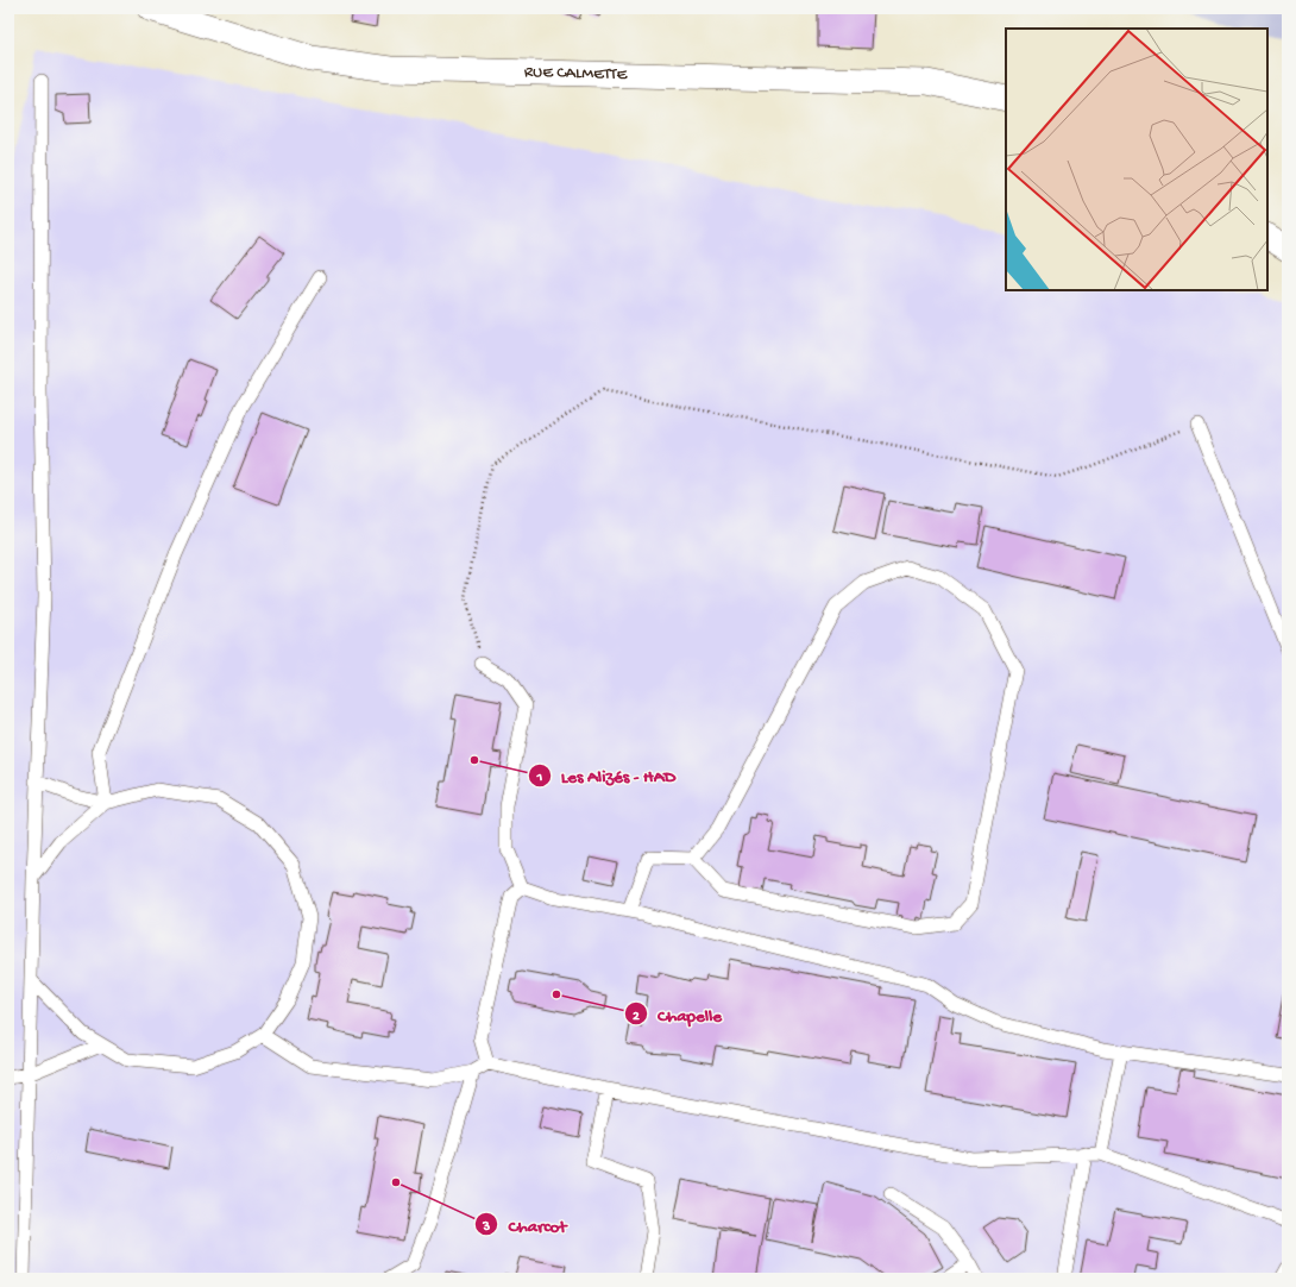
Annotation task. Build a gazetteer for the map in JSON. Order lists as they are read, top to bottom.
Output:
{
  "streets": {
    "street": ["RUE CALMETTE"]
  },
  "places": ["Les Alizés - HAD", "Chapelle", "Charcot"]
}
